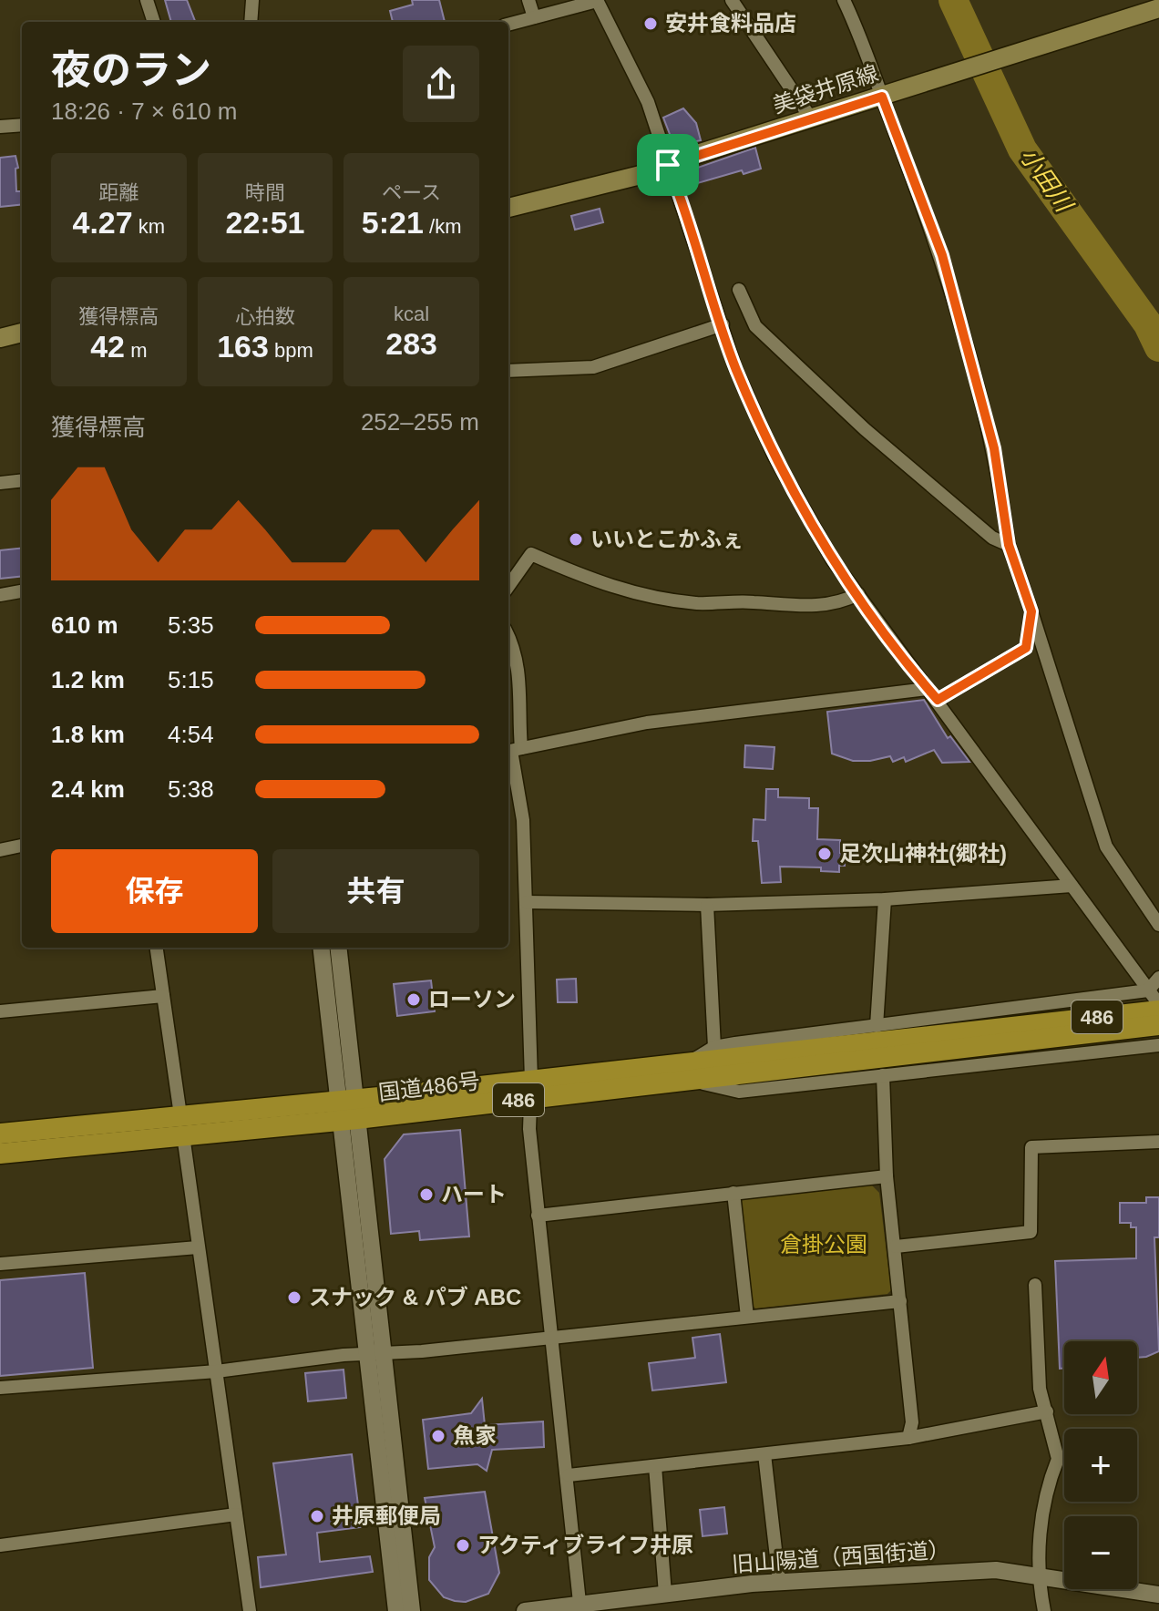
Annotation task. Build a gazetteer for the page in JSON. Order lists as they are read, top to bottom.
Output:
{
  "streets": {
    "highway": ["486", "国道486号"],
    "main road": ["美袋井原線"],
    "street": ["旧山陽道（西国街道）"]
  },
  "crossings": [
    ["486", "国道486号"]
  ],
  "water": ["小田川"],
  "parks": ["倉掛公園"],
  "places": [
    "安井食料品店",
    "いいとこかふぇ",
    "足次山神社(郷社)",
    "ローソン",
    "ハート",
    "スナック & パブ ABC",
    "魚家",
    "井原郵便局",
    "アクティブライフ井原"
  ],
  "north": "top",
  "page": {
    "heading": ["夜のラン", "18:26 · 7 × 610 m"],
    "stats": [
      ["距離", "4.27 km"],
      ["時間", "22:51"],
      ["ペース", "5:21 /km"],
      ["獲得標高", "42 m"],
      ["心拍数", "163 bpm"],
      ["kcal", "283"]
    ],
    "chart": ["獲得標高", "252–255 m"],
    "list": [
      {
        "name": "610 m",
        "note": "5:35"
      },
      {
        "name": "1.2 km",
        "note": "5:15"
      },
      {
        "name": "1.8 km",
        "note": "4:54"
      },
      {
        "name": "2.4 km",
        "note": "5:38"
      }
    ],
    "buttons": ["保存", "共有"],
    "map_buttons": ["+", "−"]
  }
}
